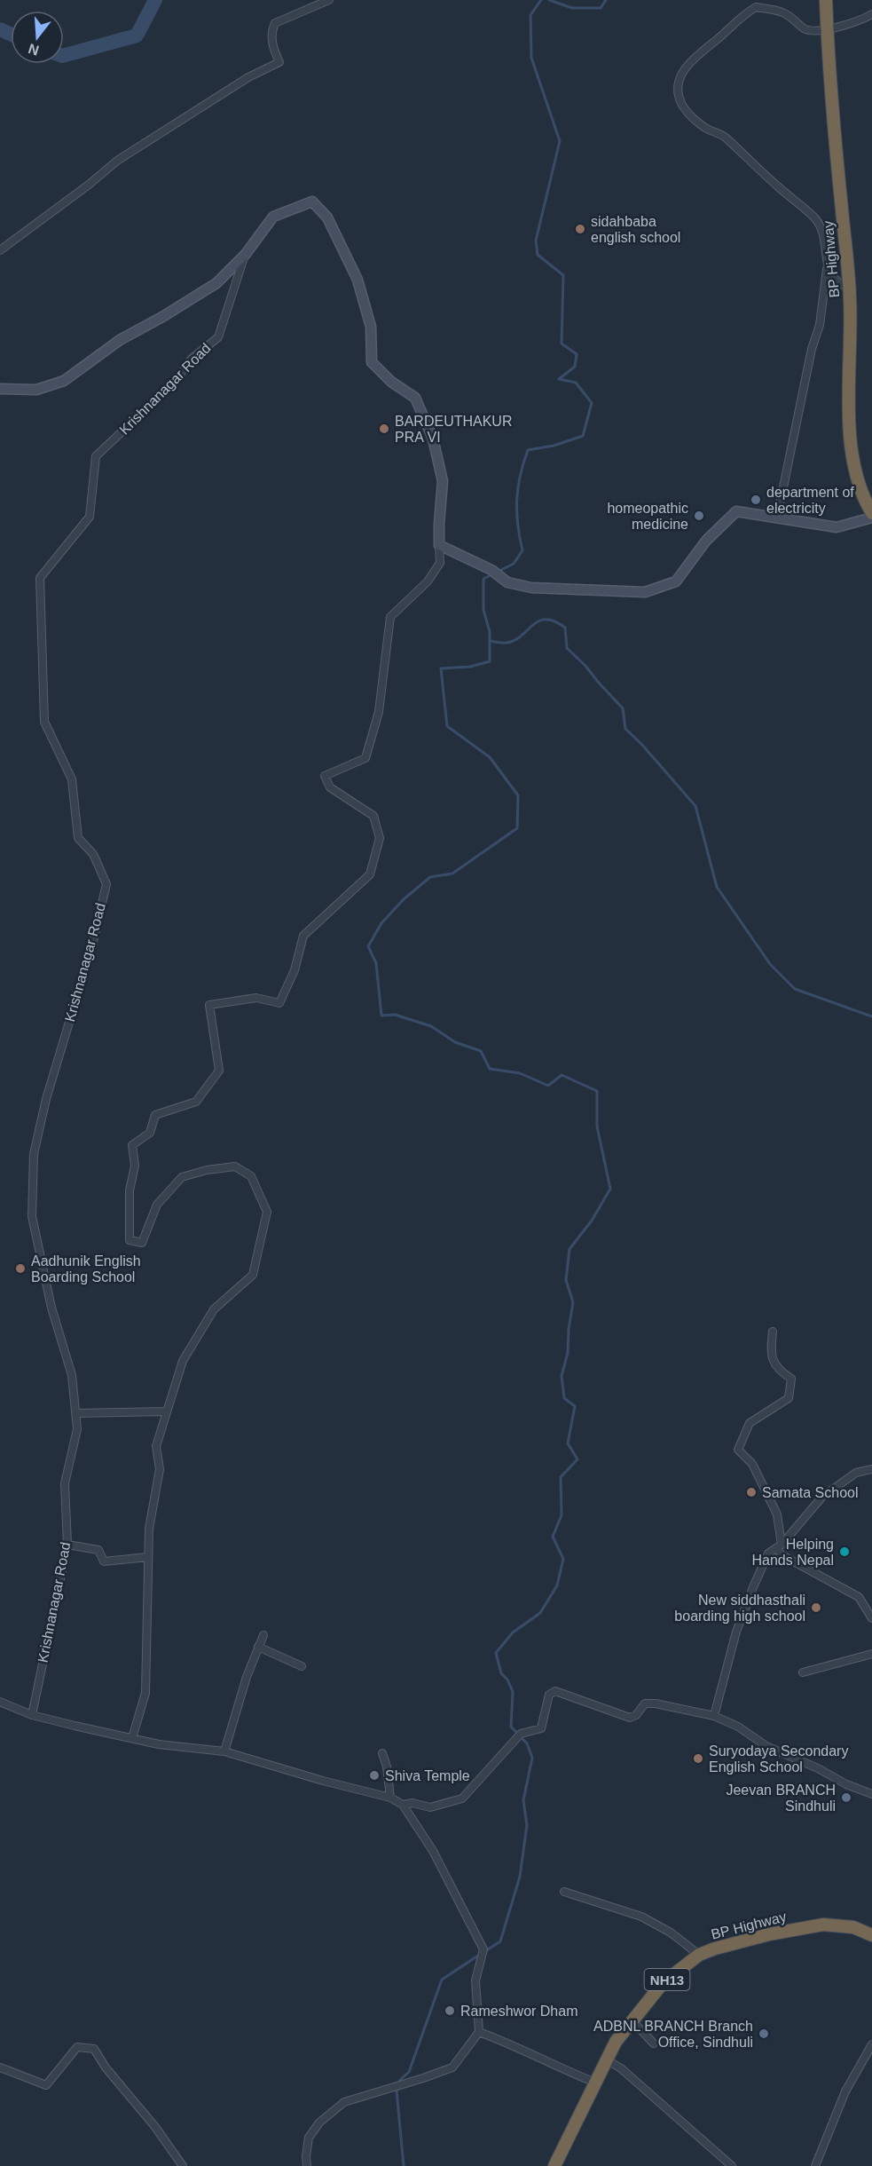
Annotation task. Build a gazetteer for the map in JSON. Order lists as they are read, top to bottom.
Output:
{
  "streets": {
    "highway": ["BP Highway", "NH13"],
    "street": ["Krishnanagar Road"]
  },
  "places": [
    "sidahbaba english school",
    "BARDEUTHAKUR PRA VI",
    "department of electricity",
    "homeopathic medicine",
    "Aadhunik English Boarding School",
    "Samata School",
    "Helping Hands Nepal",
    "New siddhasthali boarding high school",
    "Suryodaya Secondary English School",
    "Shiva Temple",
    "Jeevan BRANCH Sindhuli",
    "Rameshwor Dham",
    "ADBNL BRANCH Branch Office, Sindhuli"
  ],
  "north": "bottom"
}
